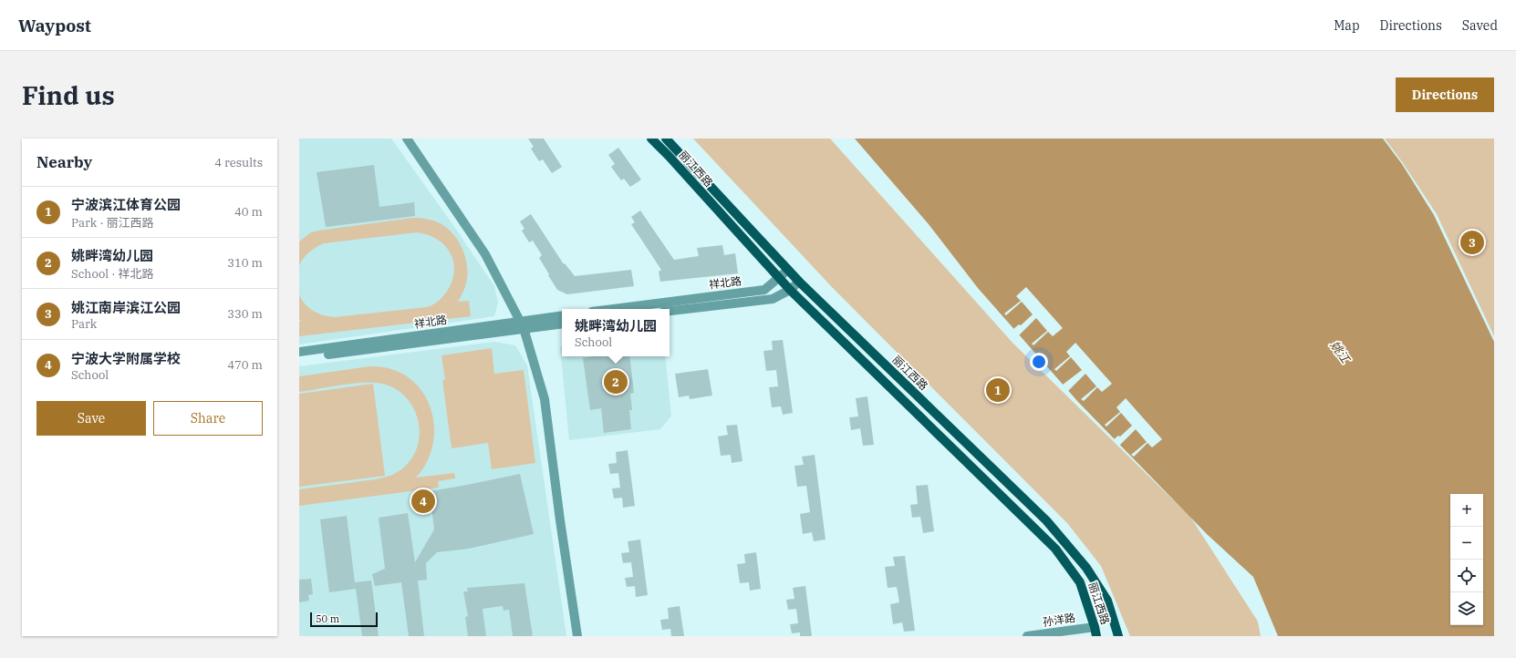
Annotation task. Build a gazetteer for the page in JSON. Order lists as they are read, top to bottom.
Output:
{
  "streets": {
    "main road": ["丽江西路"],
    "street": ["祥北路", "孙洋路"]
  },
  "crossings": [
    ["丽江西路", "祥北路"],
    ["丽江西路", "孙洋路"]
  ],
  "water": ["姚江"],
  "scale_bar": "50 m",
  "page": {
    "header": "Waypost",
    "nav": ["Map", "Directions", "Saved"],
    "buttons": [
      "Directions",
      ["Save", "Share"]
    ],
    "title": "Find us",
    "heading": ["Nearby", "4 results"],
    "list": [
      {
        "mark": "1",
        "name": "宁波滨江体育公园",
        "note": "Park · 丽江西路",
        "value": "40 m"
      },
      {
        "mark": "2",
        "name": "姚畔湾幼儿园",
        "note": "School · 祥北路",
        "value": "310 m"
      },
      {
        "mark": "3",
        "name": "姚江南岸滨江公园",
        "note": "Park",
        "value": "330 m"
      },
      {
        "mark": "4",
        "name": "宁波大学附属学校",
        "note": "School",
        "value": "470 m"
      }
    ],
    "pins": [
      "3",
      "2",
      "1",
      "4"
    ],
    "popup": ["姚畔湾幼儿园", "School"],
    "map_buttons": ["+", "−"],
    "scale": "50 m"
  }
}
